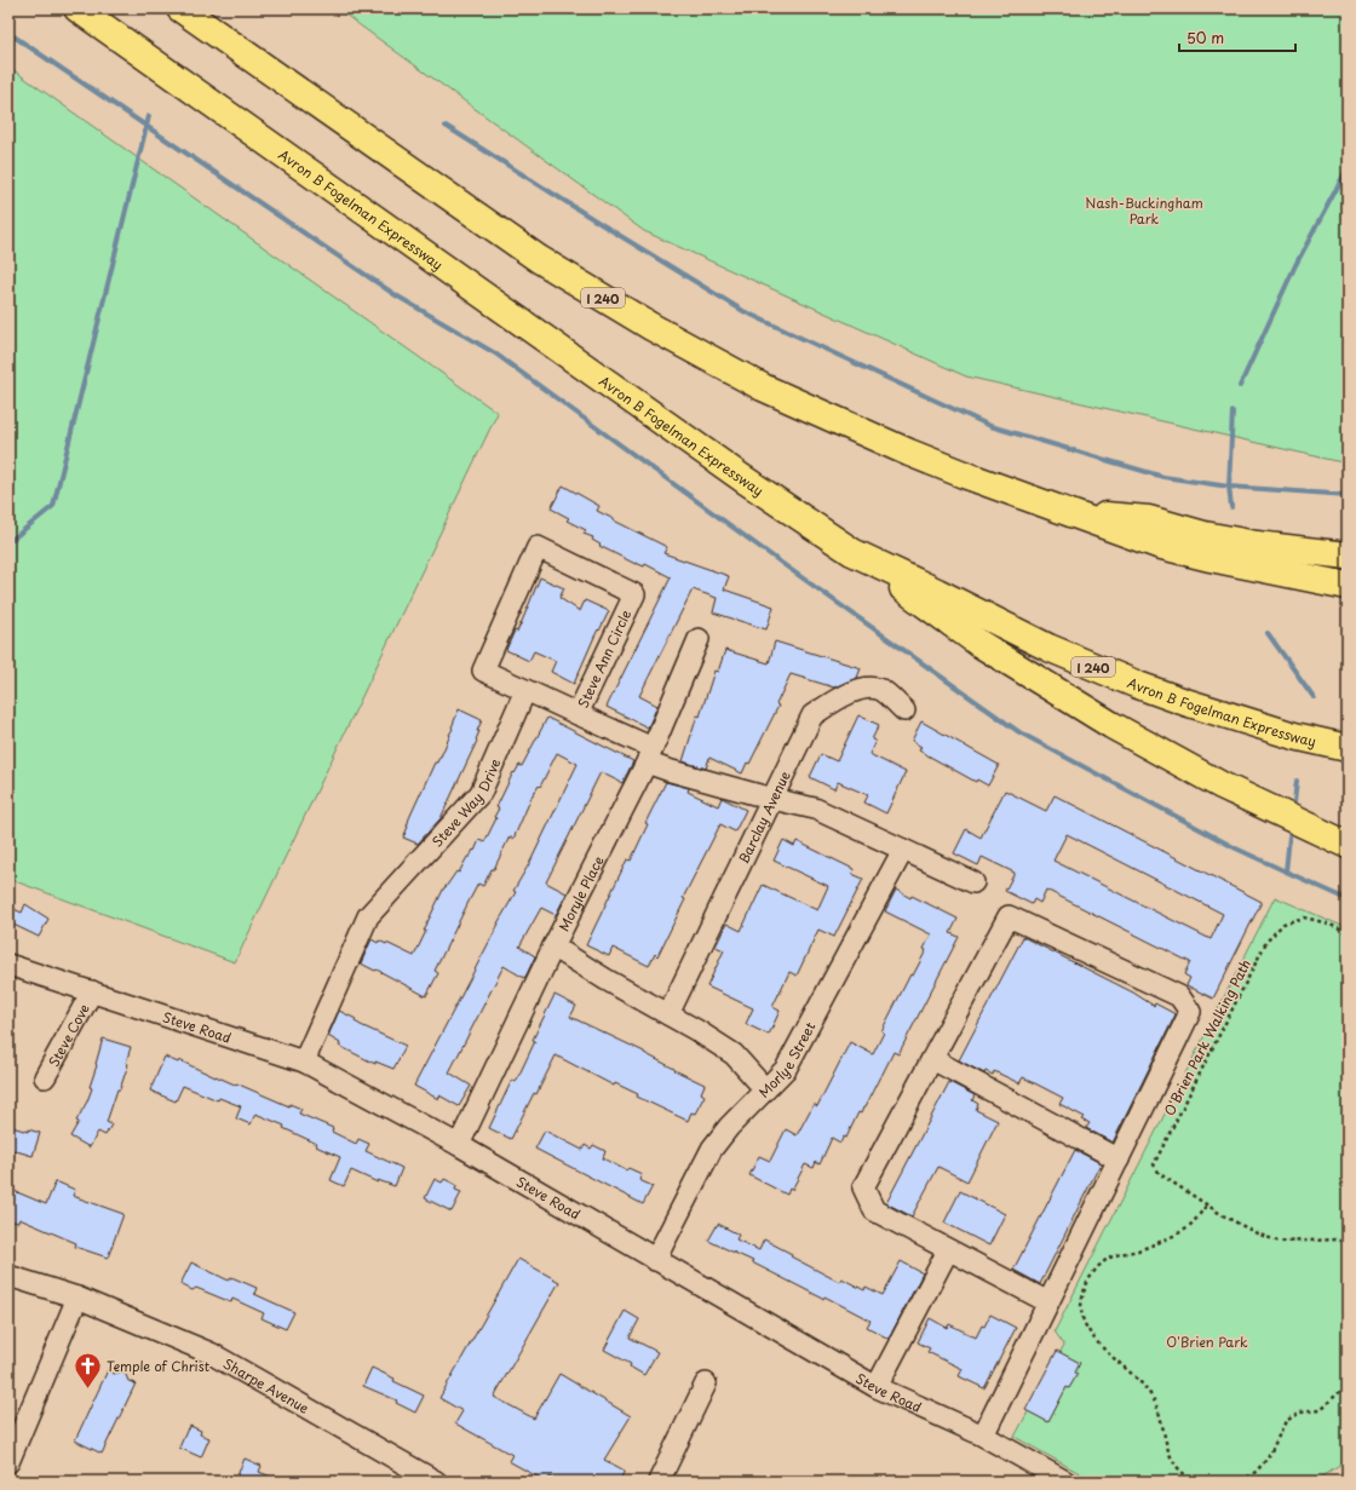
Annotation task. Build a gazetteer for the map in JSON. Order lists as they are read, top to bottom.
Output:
{
  "streets": {
    "highway": ["Avron B Fogelman Expressway", "I 240"],
    "street": [
      "Steve Ann Circle",
      "Steve Way Drive",
      "Barclay Avenue",
      "Moryle Place",
      "Steve Road",
      "Steve Cove",
      "Morlye Street",
      "Sharpe Avenue"
    ],
    "path": ["O'Brien Park Walking Path"]
  },
  "crossings": [
    ["Steve Ann Circle", "Steve Way Drive"],
    ["Steve Way Drive", "Steve Road"],
    ["Moryle Place", "Steve Road"],
    ["Steve Road", "Steve Cove"],
    ["Steve Road", "Morlye Street"]
  ],
  "parks": ["Nash-Buckingham Park", "O'Brien Park"],
  "places": {
    "church": ["Temple of Christ"]
  },
  "scale_bar": "50 m"
}
